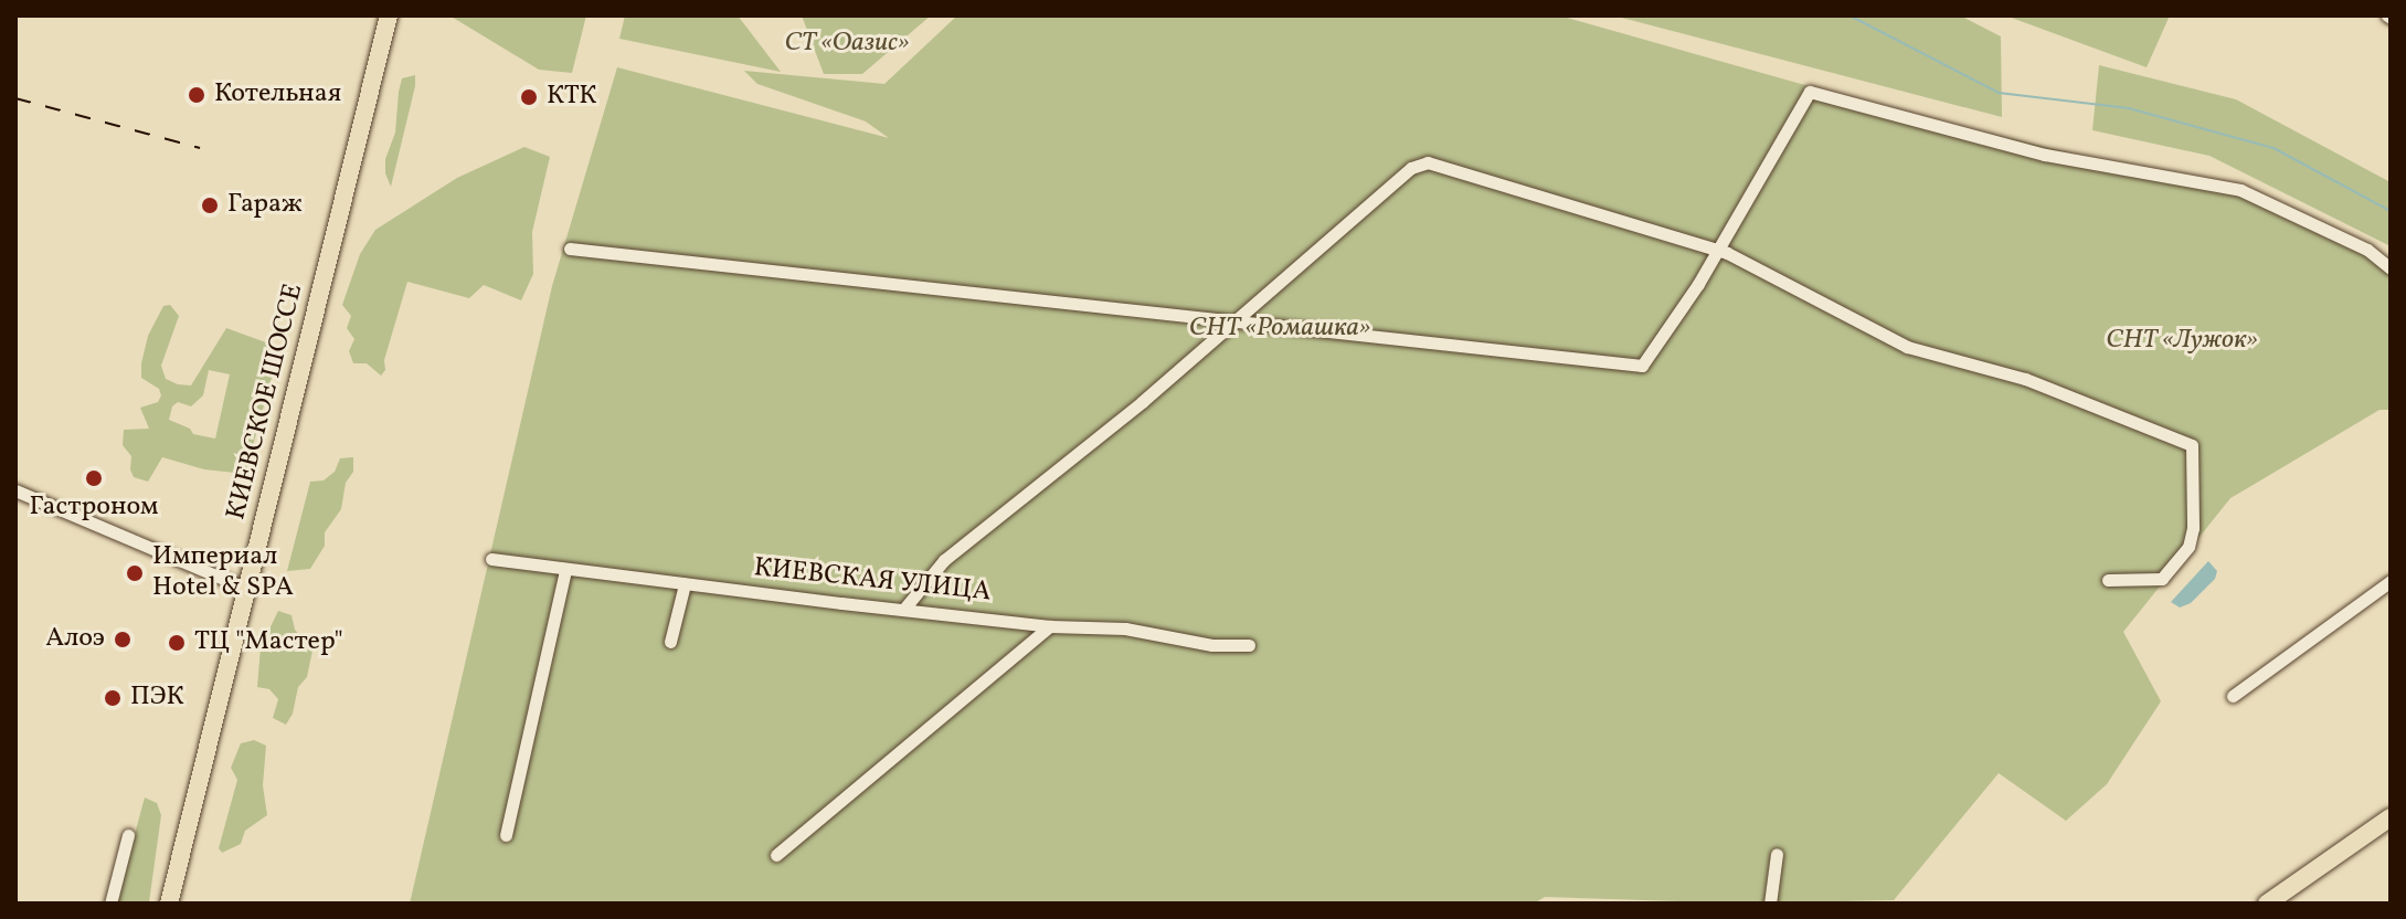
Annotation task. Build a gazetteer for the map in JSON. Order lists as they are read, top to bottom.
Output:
{
  "streets": {
    "highway": ["КИЕВСКОЕ ШОССЕ"],
    "street": ["КИЕВСКАЯ УЛИЦА"]
  },
  "parks": ["СТ «Оазис»", "СНТ «Ромашка»", "СНТ «Лужок»"],
  "places": [
    "Котельная",
    "КТК",
    "Гараж",
    "Гастроном",
    "Империал Hotel & SPA",
    "Алоэ",
    "ТЦ \"Мастер\"",
    "ПЭК"
  ]
}
